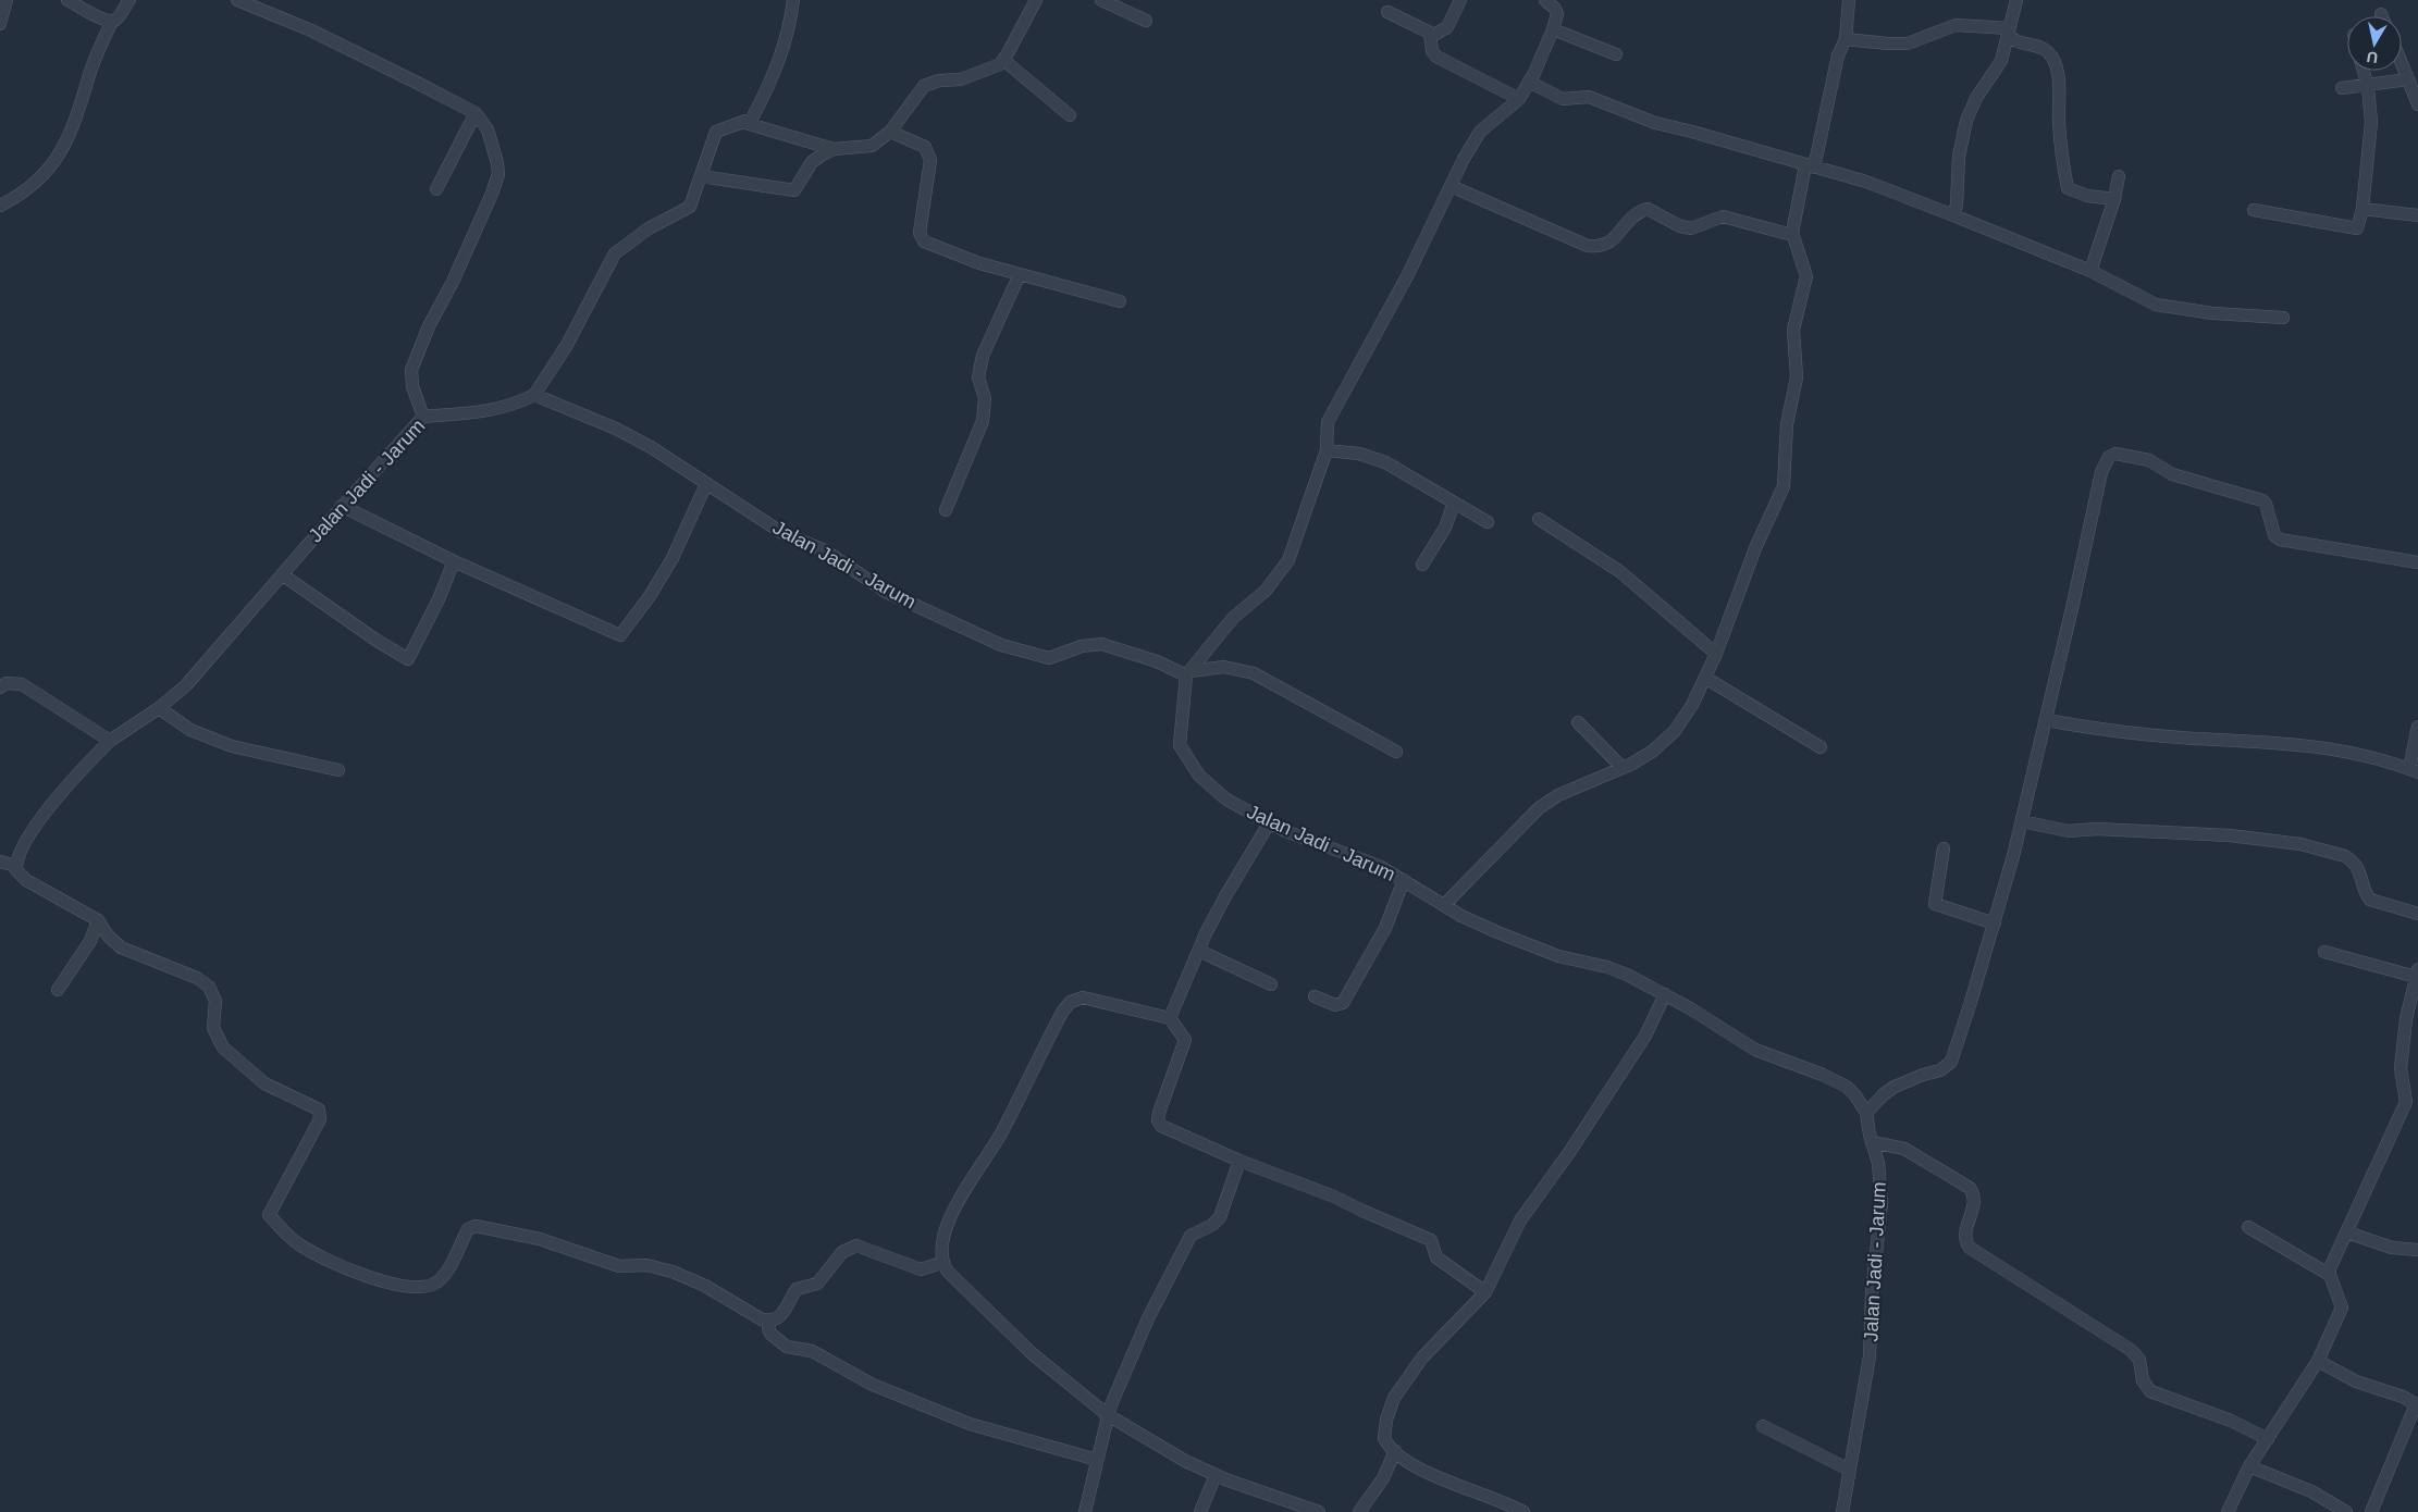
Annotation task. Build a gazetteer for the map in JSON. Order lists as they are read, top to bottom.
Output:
{
  "streets": {
    "street": ["Jalan Jadi - Jarum"]
  },
  "north": "bottom"
}
